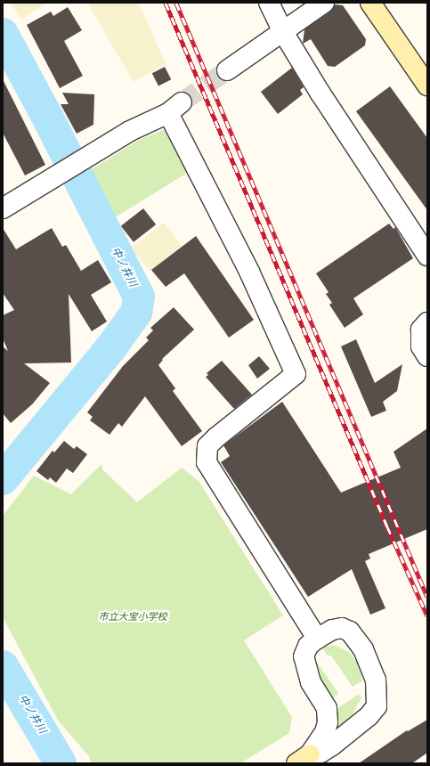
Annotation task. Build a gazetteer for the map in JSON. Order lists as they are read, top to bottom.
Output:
{
  "water": ["中ノ井川"],
  "parks": ["市立大宝小学校"]
}
